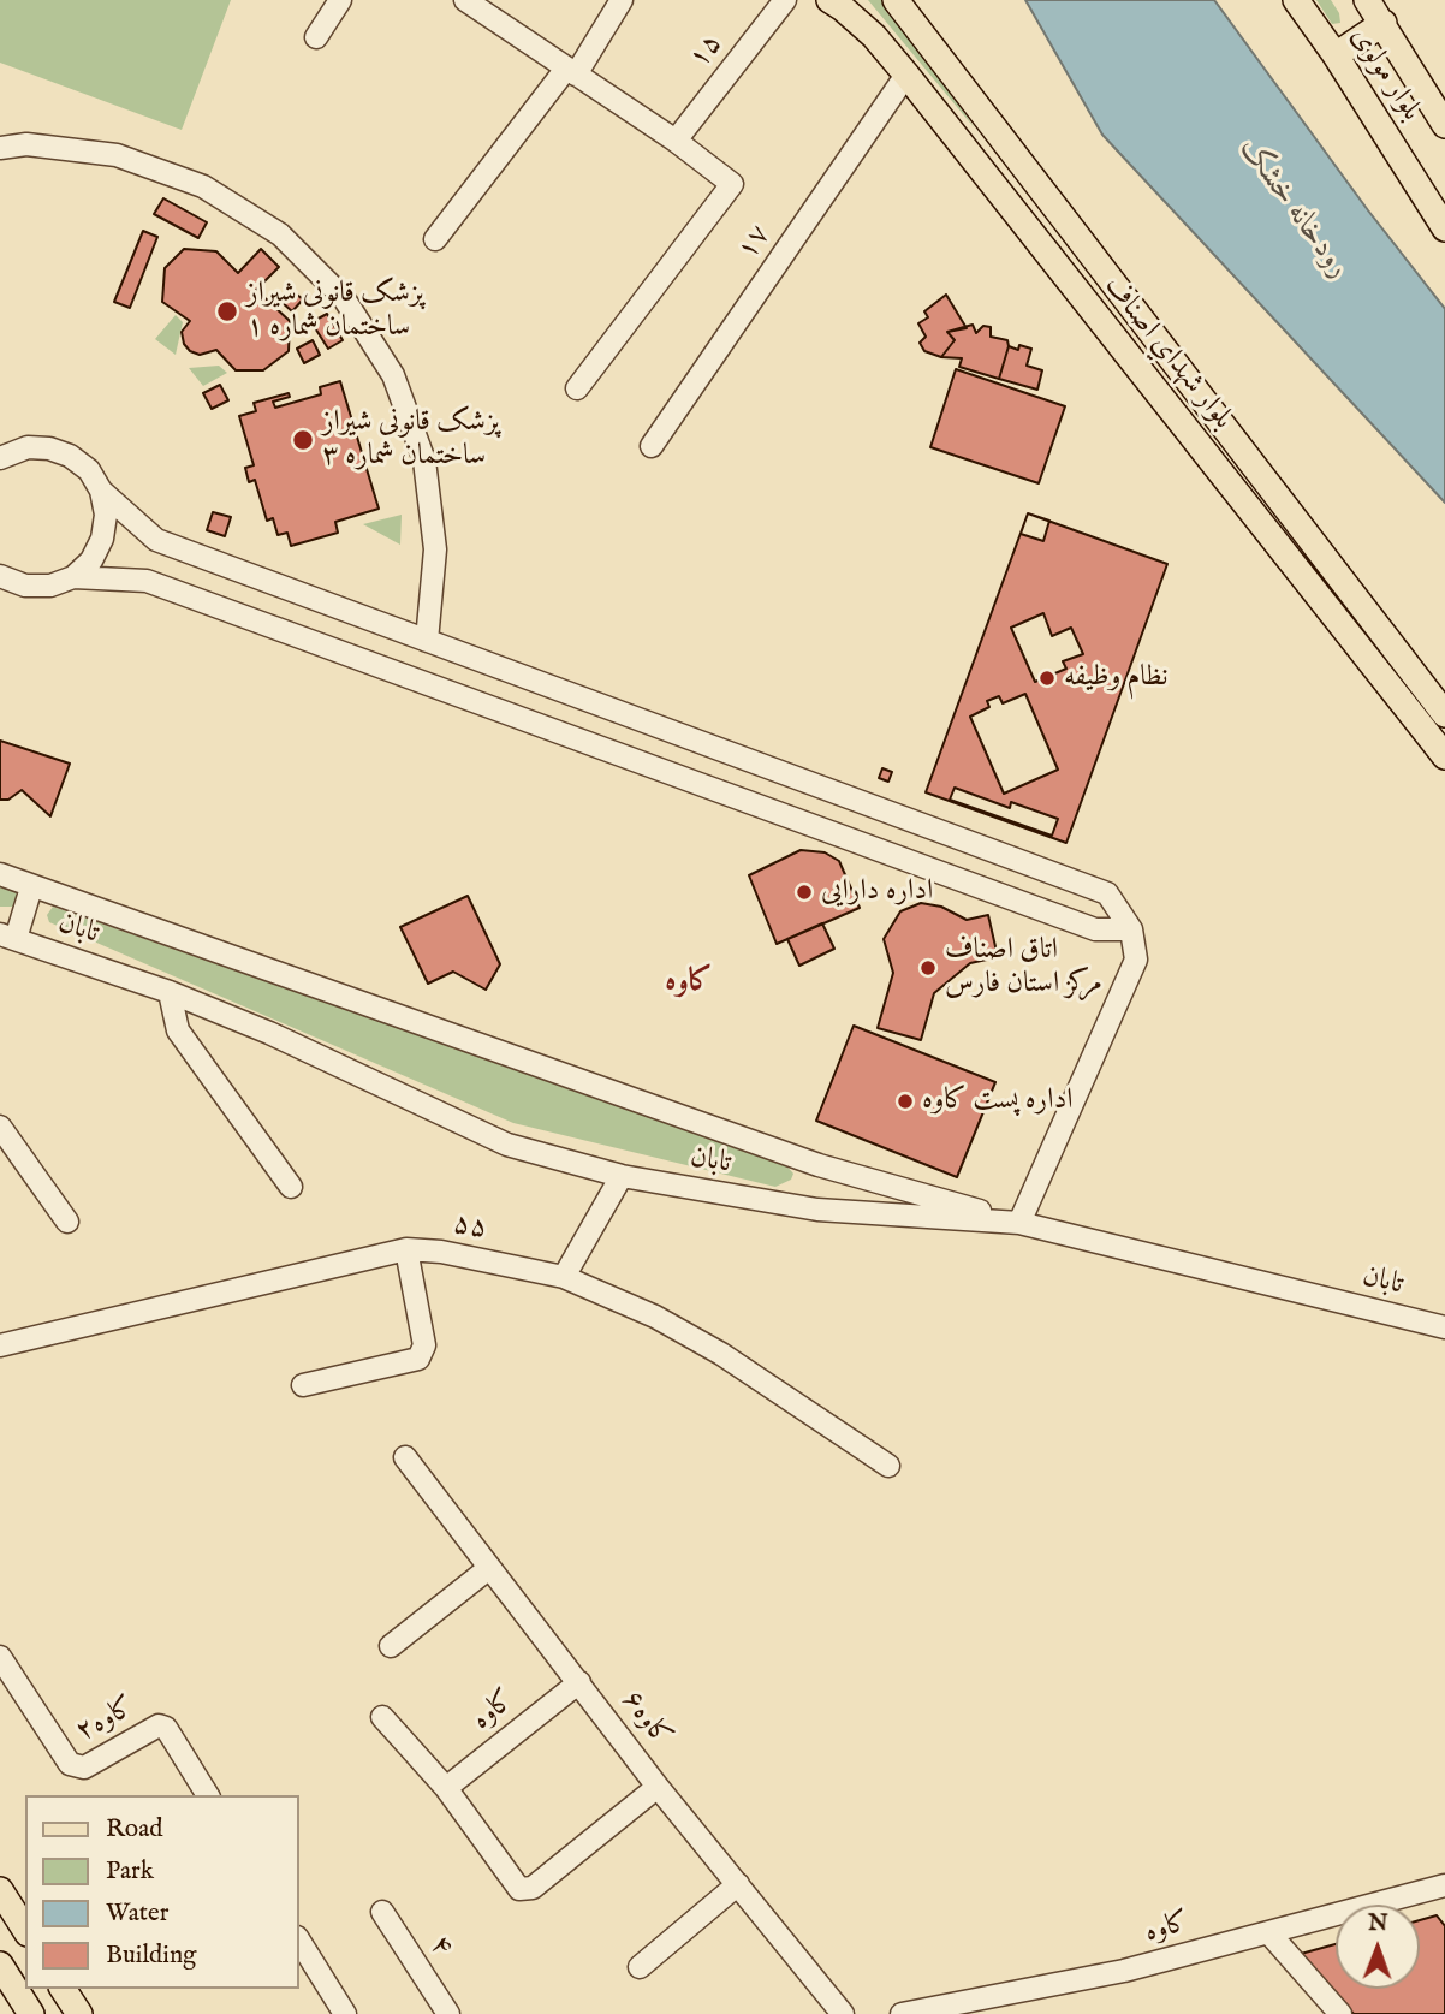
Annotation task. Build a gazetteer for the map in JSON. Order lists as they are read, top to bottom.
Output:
{
  "streets": {
    "main road": ["بلوار مولوی", "بلوار شهداي اصناف"],
    "street": [
      "۱۵",
      "۱۷",
      "تابان",
      "۵۵",
      "کاوه",
      "کاوه۶",
      "کاوه۲",
      "۴"
    ]
  },
  "crossings": [
    ["۱۷", "بلوار شهداي اصناف"],
    ["کاوه", "کاوه۶"]
  ],
  "districts": ["کاوه"],
  "water": ["رودخانه خشک"],
  "places": [
    "پزشک قانونی شیراز ساختمان شماره ۱",
    "پزشک قانونی شیراز ساختمان شماره ٣",
    "نظام وظیفه",
    "اداره دارایی",
    "اتاق اصناف مرکز استان فارس",
    "اداره پست کاوه"
  ],
  "legend": [
    "Road",
    "Park",
    "Water",
    "Building"
  ],
  "north": "top"
}
